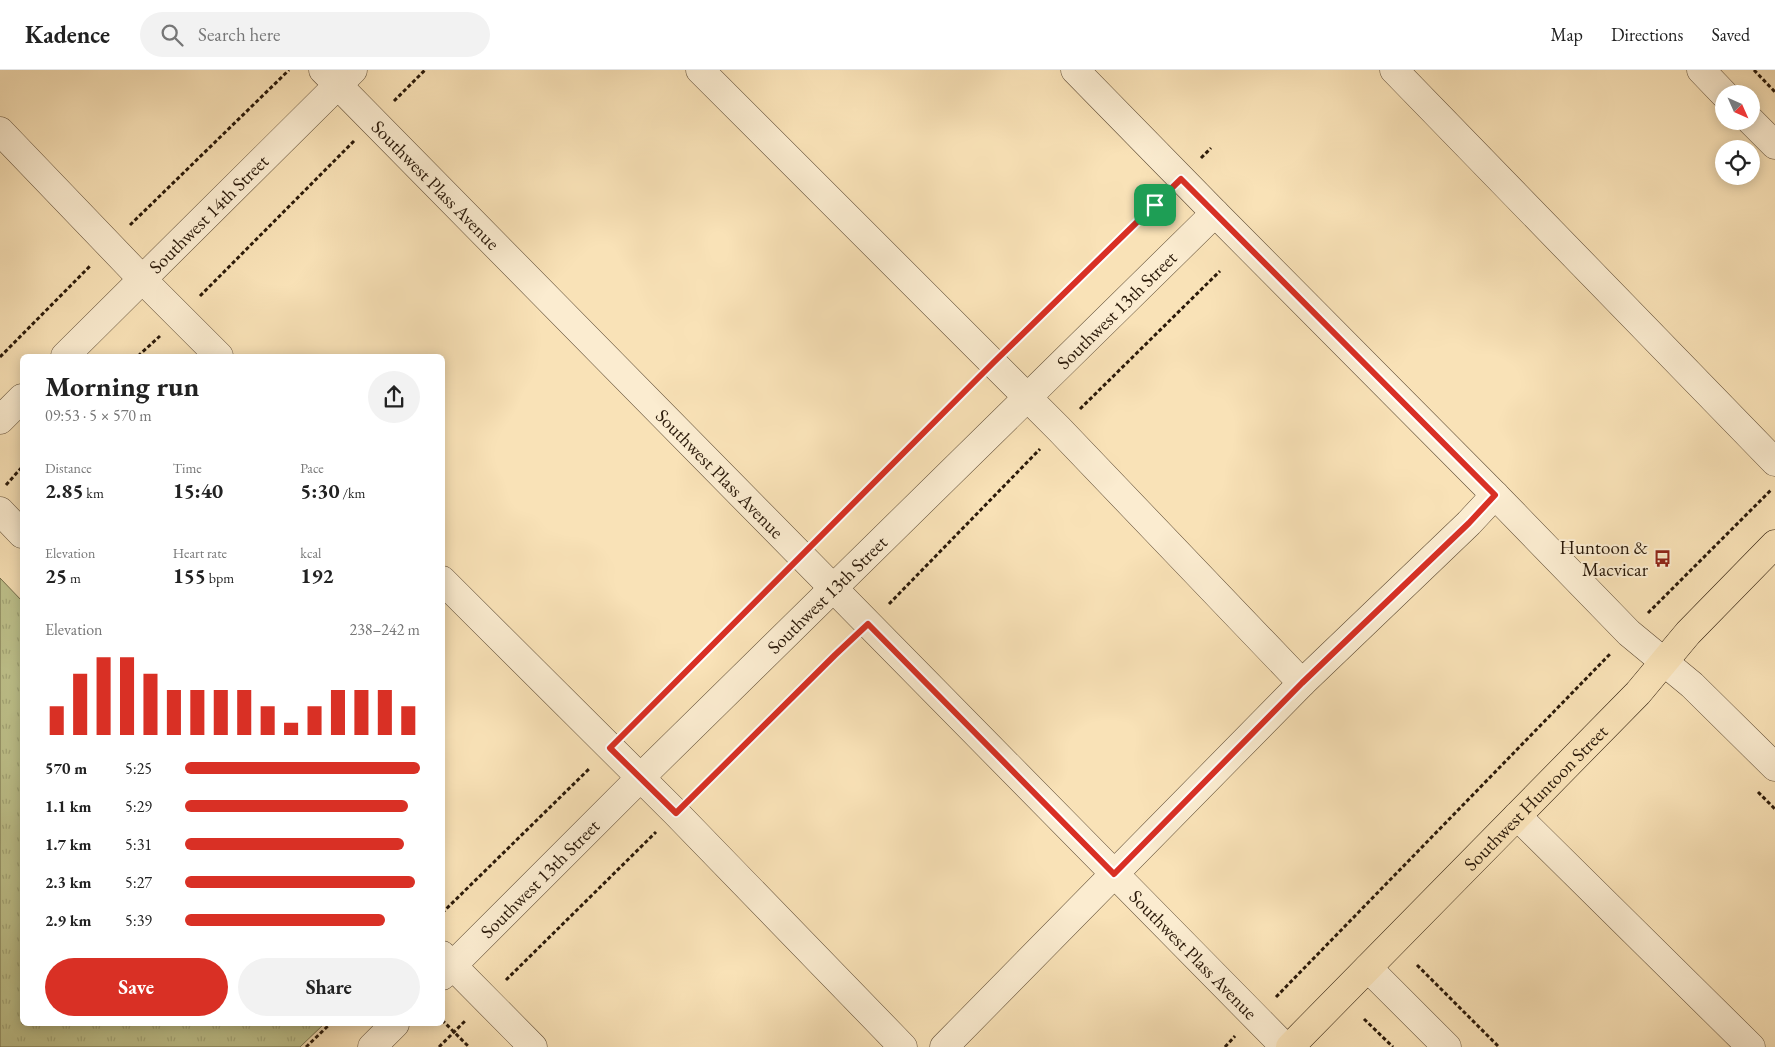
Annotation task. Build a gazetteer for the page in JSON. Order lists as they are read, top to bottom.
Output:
{
  "streets": {
    "main road": ["Southwest Huntoon Street"],
    "street": ["Southwest Plass Avenue", "Southwest 14th Street", "Southwest 13th Street"]
  },
  "crossings": [
    ["Southwest Plass Avenue", "Southwest 14th Street"],
    ["Southwest Plass Avenue", "Southwest 13th Street"]
  ],
  "places": {
    "bus stop": ["Huntoon & Macvicar"]
  },
  "north": "bottom right",
  "page": {
    "header": "Kadence",
    "search": "Search here",
    "nav": ["Map", "Directions", "Saved"],
    "heading": ["Morning run", "09:53 · 5 × 570 m"],
    "stats": [
      ["Distance", "2.85 km"],
      ["Time", "15:40"],
      ["Pace", "5:30 /km"],
      ["Elevation", "25 m"],
      ["Heart rate", "155 bpm"],
      ["kcal", "192"]
    ],
    "chart": ["Elevation", "238–242 m"],
    "list": [
      {
        "name": "570 m",
        "note": "5:25"
      },
      {
        "name": "1.1 km",
        "note": "5:29"
      },
      {
        "name": "1.7 km",
        "note": "5:31"
      },
      {
        "name": "2.3 km",
        "note": "5:27"
      },
      {
        "name": "2.9 km",
        "note": "5:39"
      }
    ],
    "buttons": ["Save", "Share"]
  }
}
